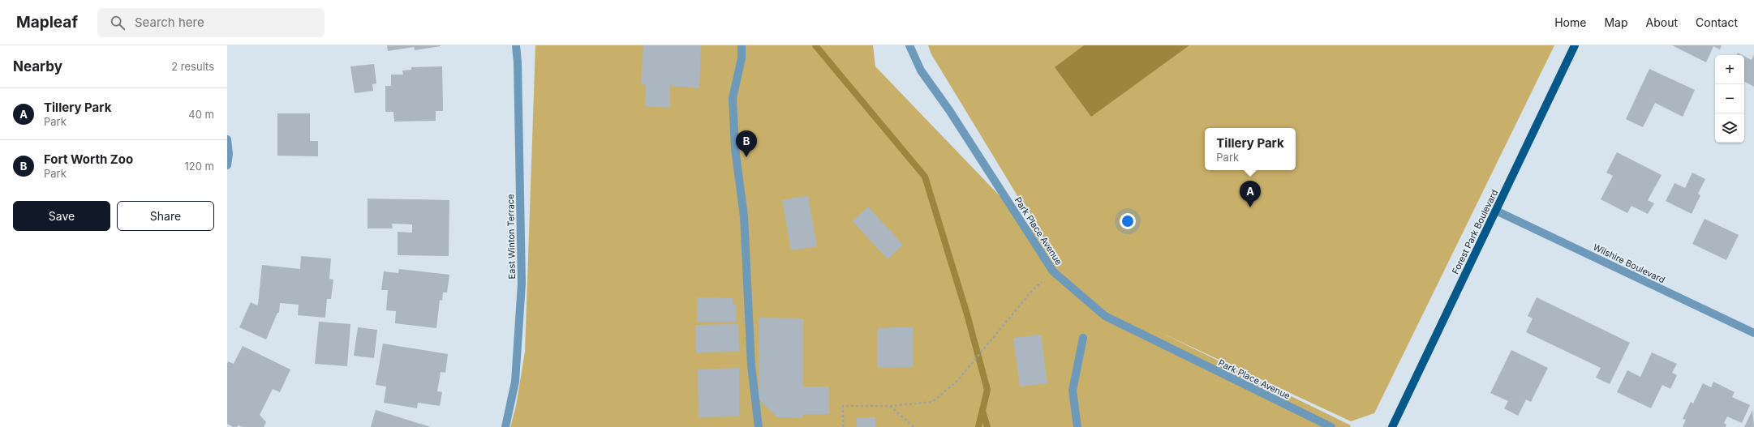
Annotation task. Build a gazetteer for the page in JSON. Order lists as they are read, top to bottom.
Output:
{
  "streets": {
    "main road": ["Forest Park Boulevard"],
    "street": ["Park Place Avenue", "East Winton Terrace", "Wilshire Boulevard"]
  },
  "crossings": [
    ["Forest Park Boulevard", "Wilshire Boulevard"]
  ],
  "page": {
    "header": "Mapleaf",
    "search": "Search here",
    "nav": [
      "Home",
      "Map",
      "About",
      "Contact"
    ],
    "heading": ["Nearby", "2 results"],
    "map_buttons": ["+", "−"],
    "list": [
      {
        "mark": "A",
        "name": "Tillery Park",
        "note": "Park",
        "value": "40 m"
      },
      {
        "mark": "B",
        "name": "Fort Worth Zoo",
        "note": "Park",
        "value": "120 m"
      }
    ],
    "popup": ["Tillery Park", "Park"],
    "pins": ["B", "A"],
    "buttons": ["Save", "Share"]
  }
}
